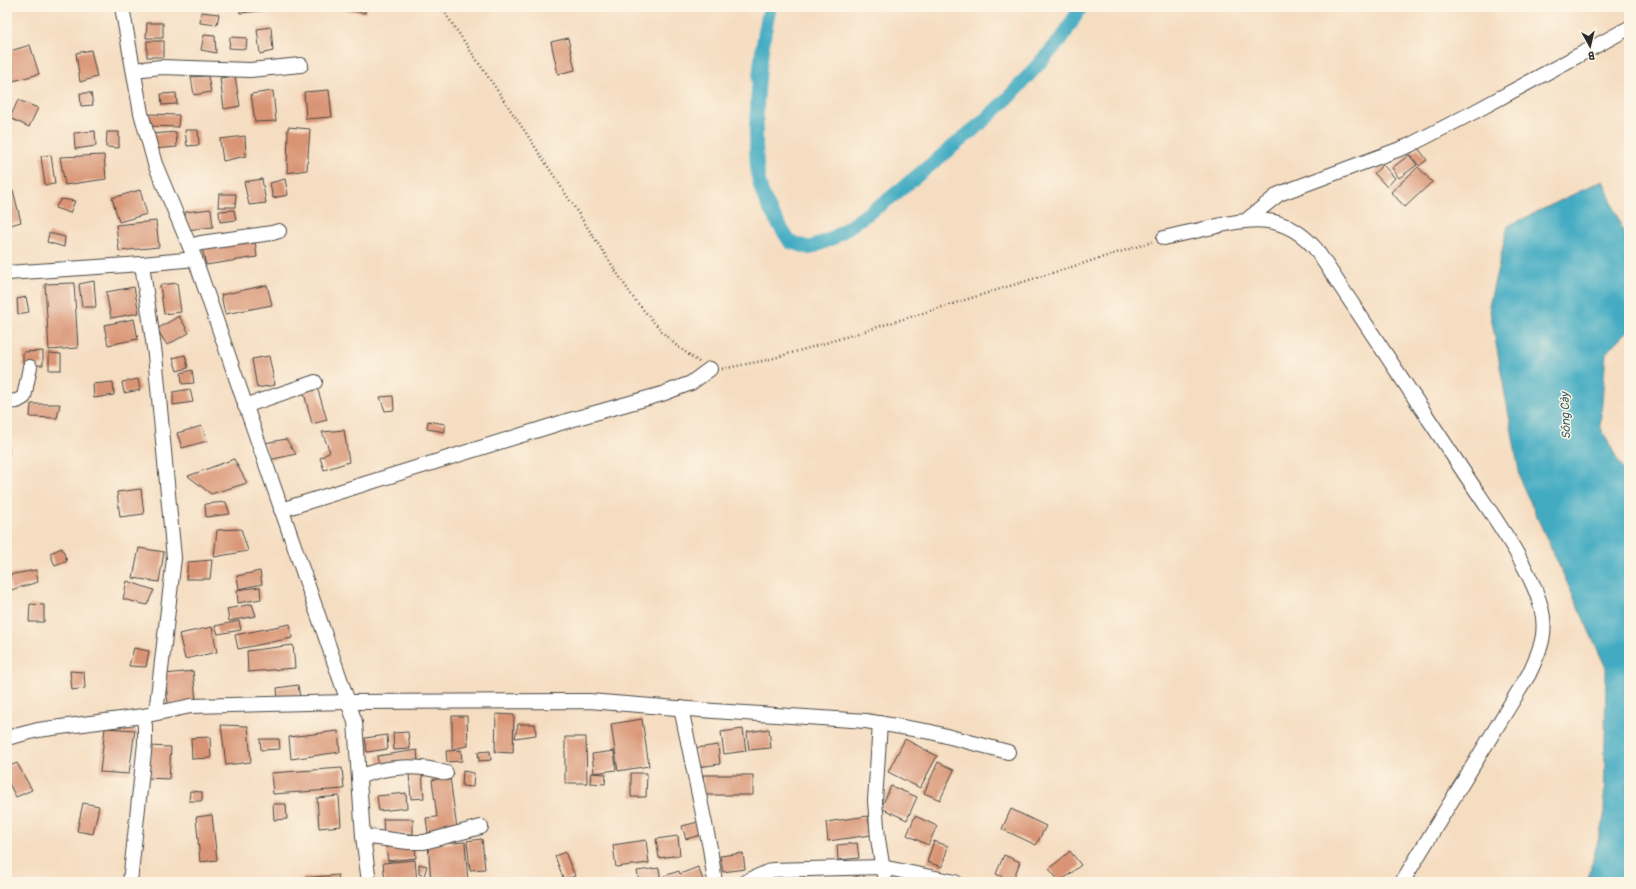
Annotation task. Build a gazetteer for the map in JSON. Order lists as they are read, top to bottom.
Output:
{
  "water": ["Sông Cày"],
  "north": "bottom"
}
